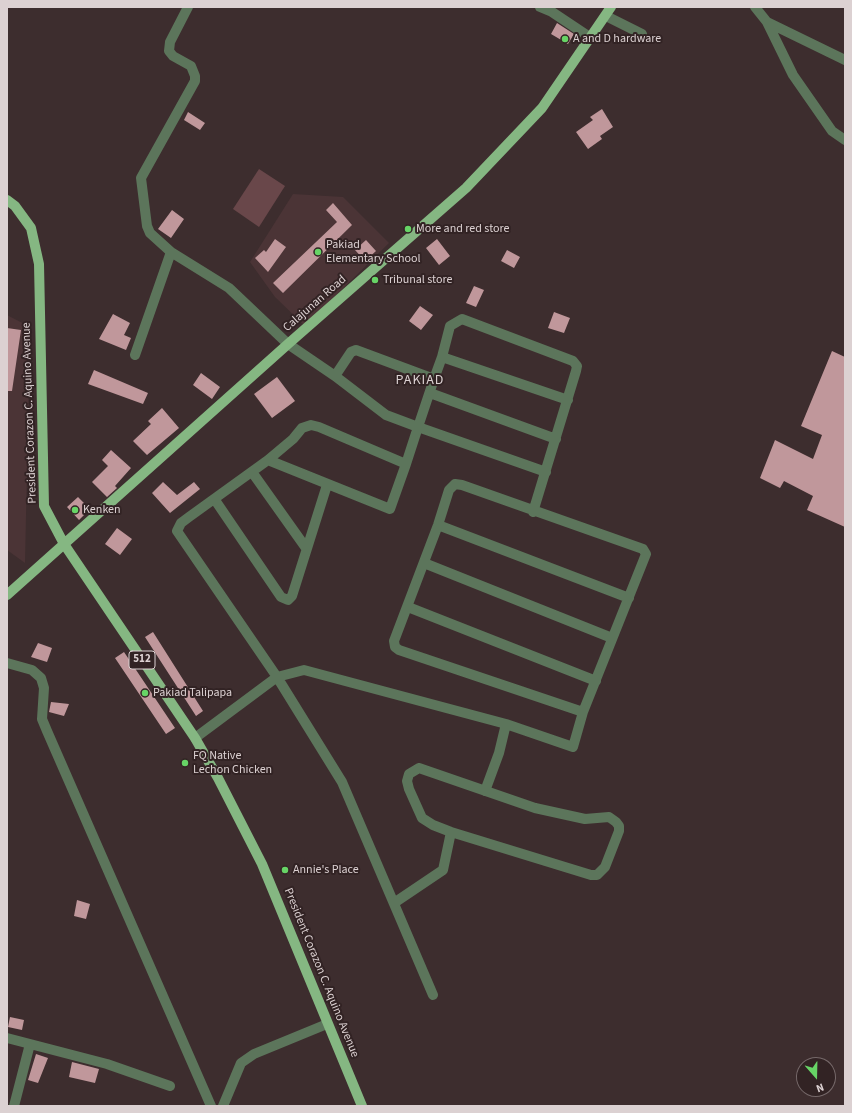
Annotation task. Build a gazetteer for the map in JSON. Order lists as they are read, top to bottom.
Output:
{
  "streets": {
    "main road": ["Calajunan Road", "President Corazon C. Aquino Avenue", "512"]
  },
  "crossings": [
    ["Calajunan Road", "President Corazon C. Aquino Avenue"]
  ],
  "districts": ["PAKIAD"],
  "places": [
    "A and D hardware",
    "More and red store",
    "Pakiad Elementary School",
    "Tribunal store",
    "Kenken",
    "Pakiad Talipapa",
    "FQ Native Lechon Chicken",
    "Annie's Place"
  ],
  "north": "bottom"
}
